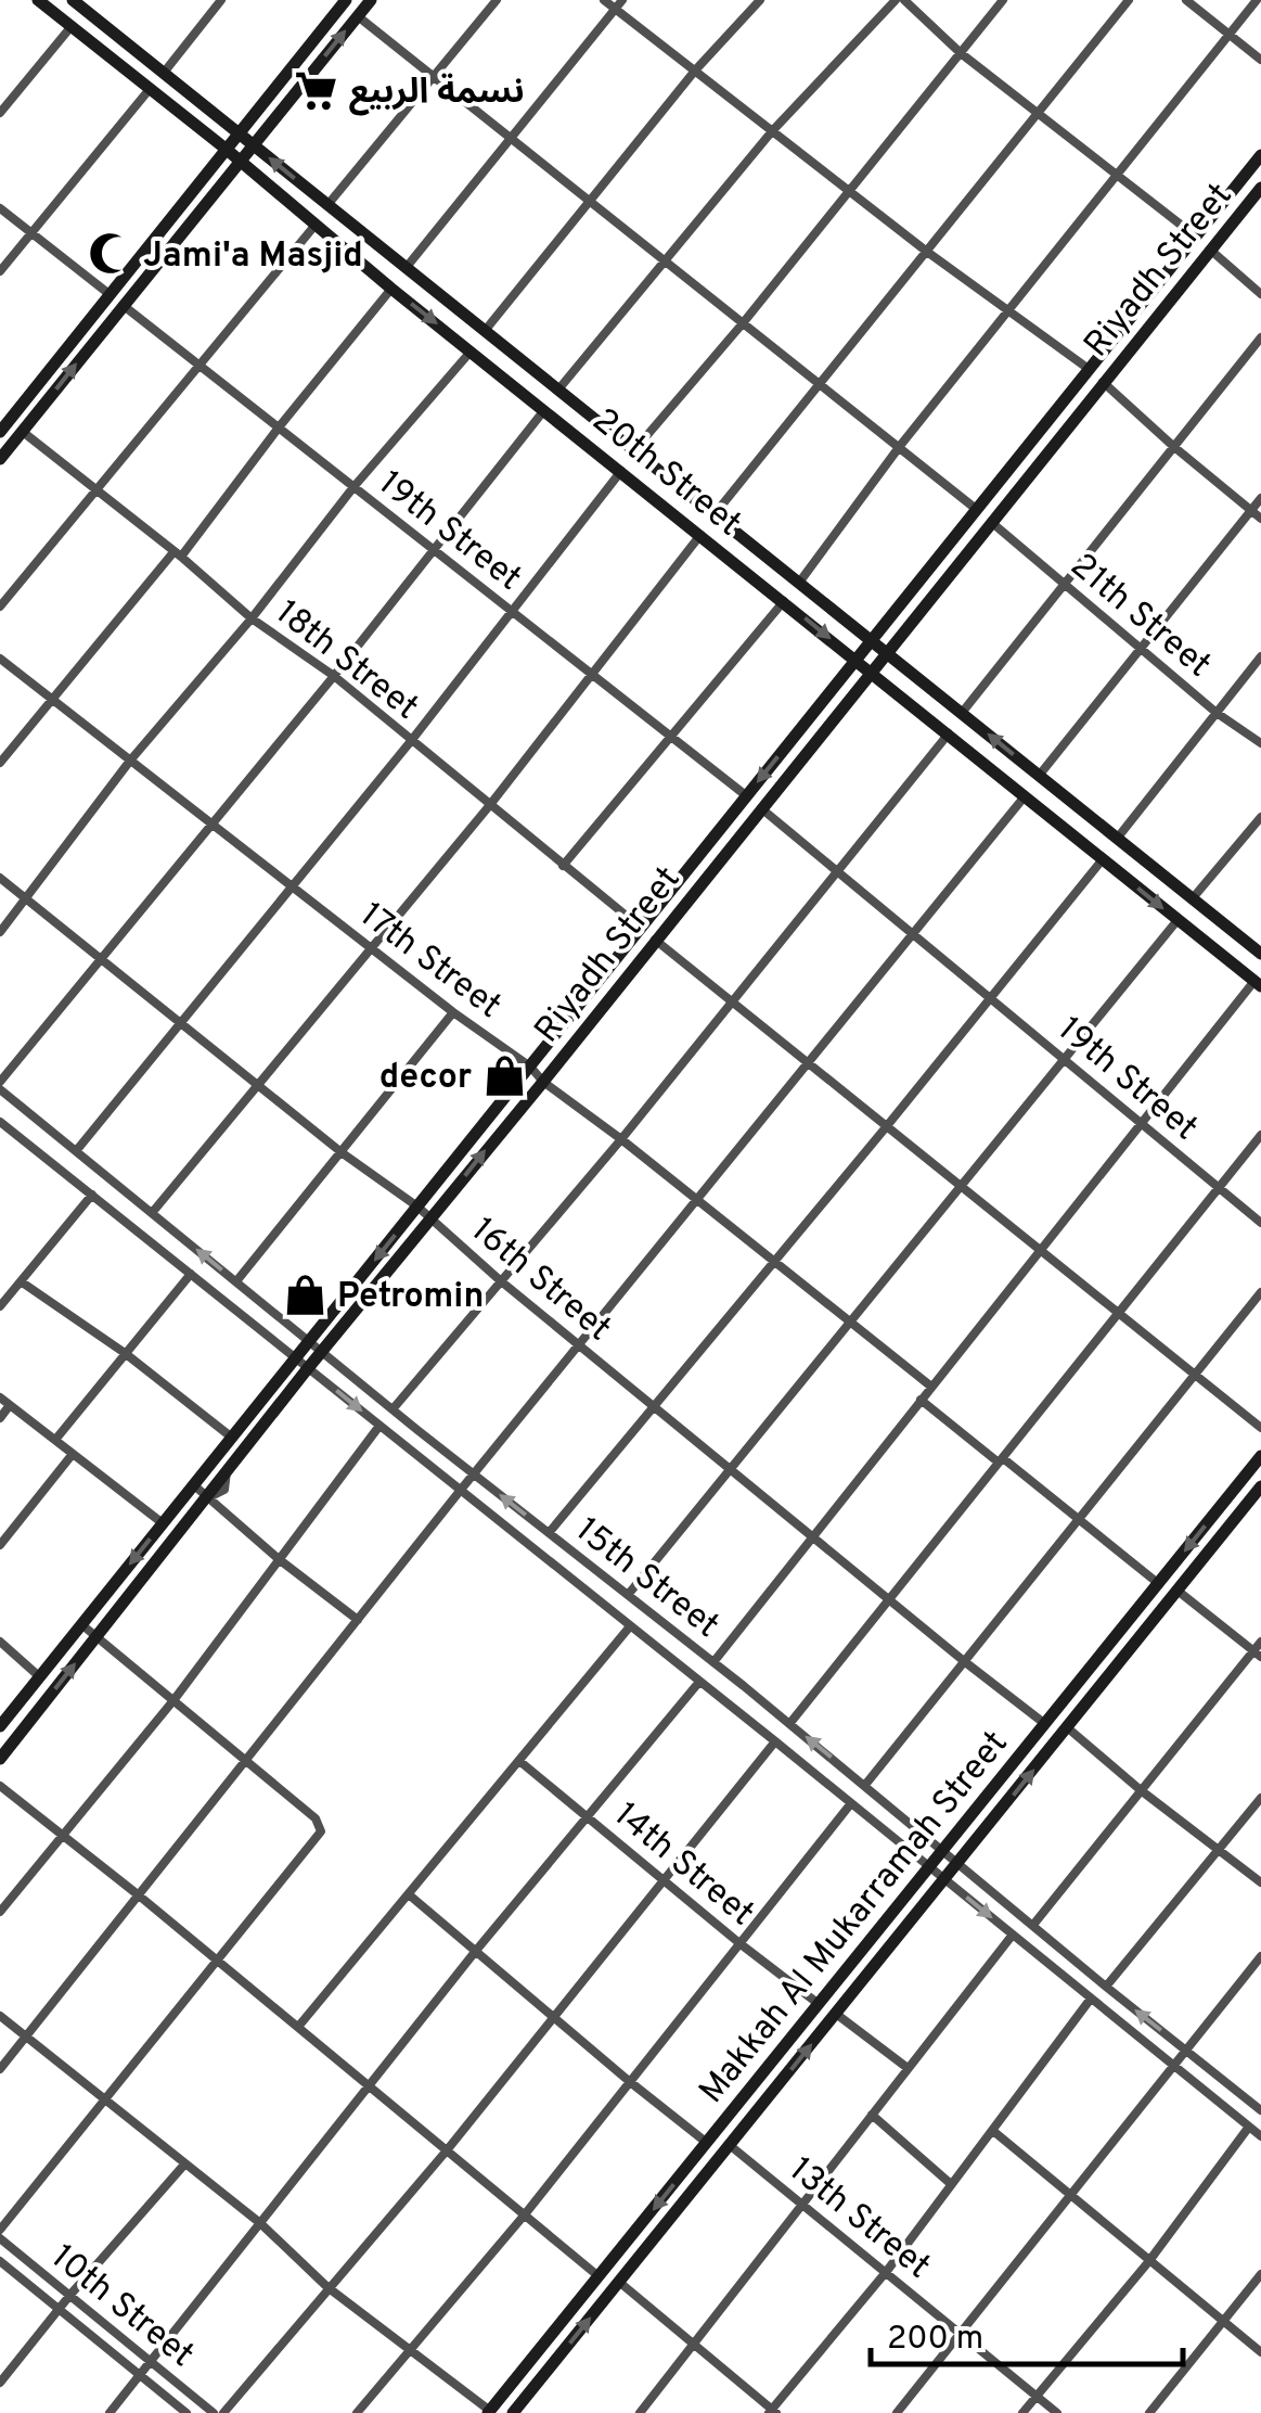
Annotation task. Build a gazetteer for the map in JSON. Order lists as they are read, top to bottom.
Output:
{
  "streets": {
    "main road": ["Riyadh Street", "20th Street", "Makkah Al Mukarramah Street"],
    "street": [
      "19th Street",
      "21th Street",
      "18th Street",
      "17th Street",
      "16th Street",
      "15th Street",
      "14th Street",
      "13th Street",
      "10th Street"
    ]
  },
  "crossings": [
    ["Riyadh Street", "20th Street"],
    ["Riyadh Street", "19th Street"],
    ["Riyadh Street", "21th Street"],
    ["Riyadh Street", "18th Street"],
    ["Riyadh Street", "17th Street"],
    ["Riyadh Street", "16th Street"],
    ["Riyadh Street", "15th Street"],
    ["16th Street", "Makkah Al Mukarramah Street"],
    ["15th Street", "Makkah Al Mukarramah Street"],
    ["14th Street", "Makkah Al Mukarramah Street"],
    ["Makkah Al Mukarramah Street", "13th Street"]
  ],
  "places": {
    "supermarket": ["نسمة الربيع"],
    "mosque": ["Jami'a Masjid"],
    "shop": ["decor", "Petromin"]
  },
  "scale_bar": "200 m"
}
